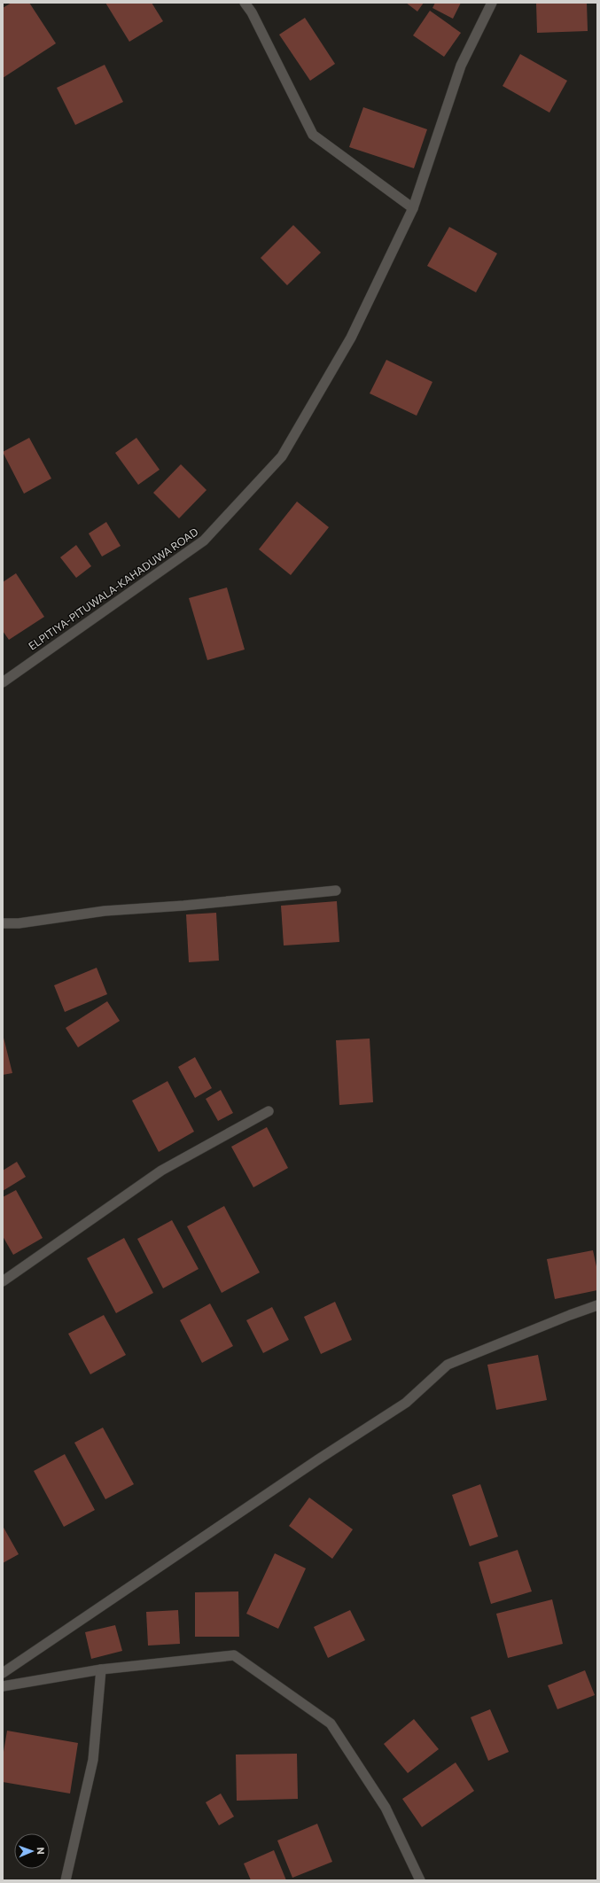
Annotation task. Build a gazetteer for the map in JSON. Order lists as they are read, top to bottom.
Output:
{
  "streets": {
    "street": ["ELPITIYA-PITUWALA-KAHADUWA ROAD"]
  },
  "north": "right"
}
